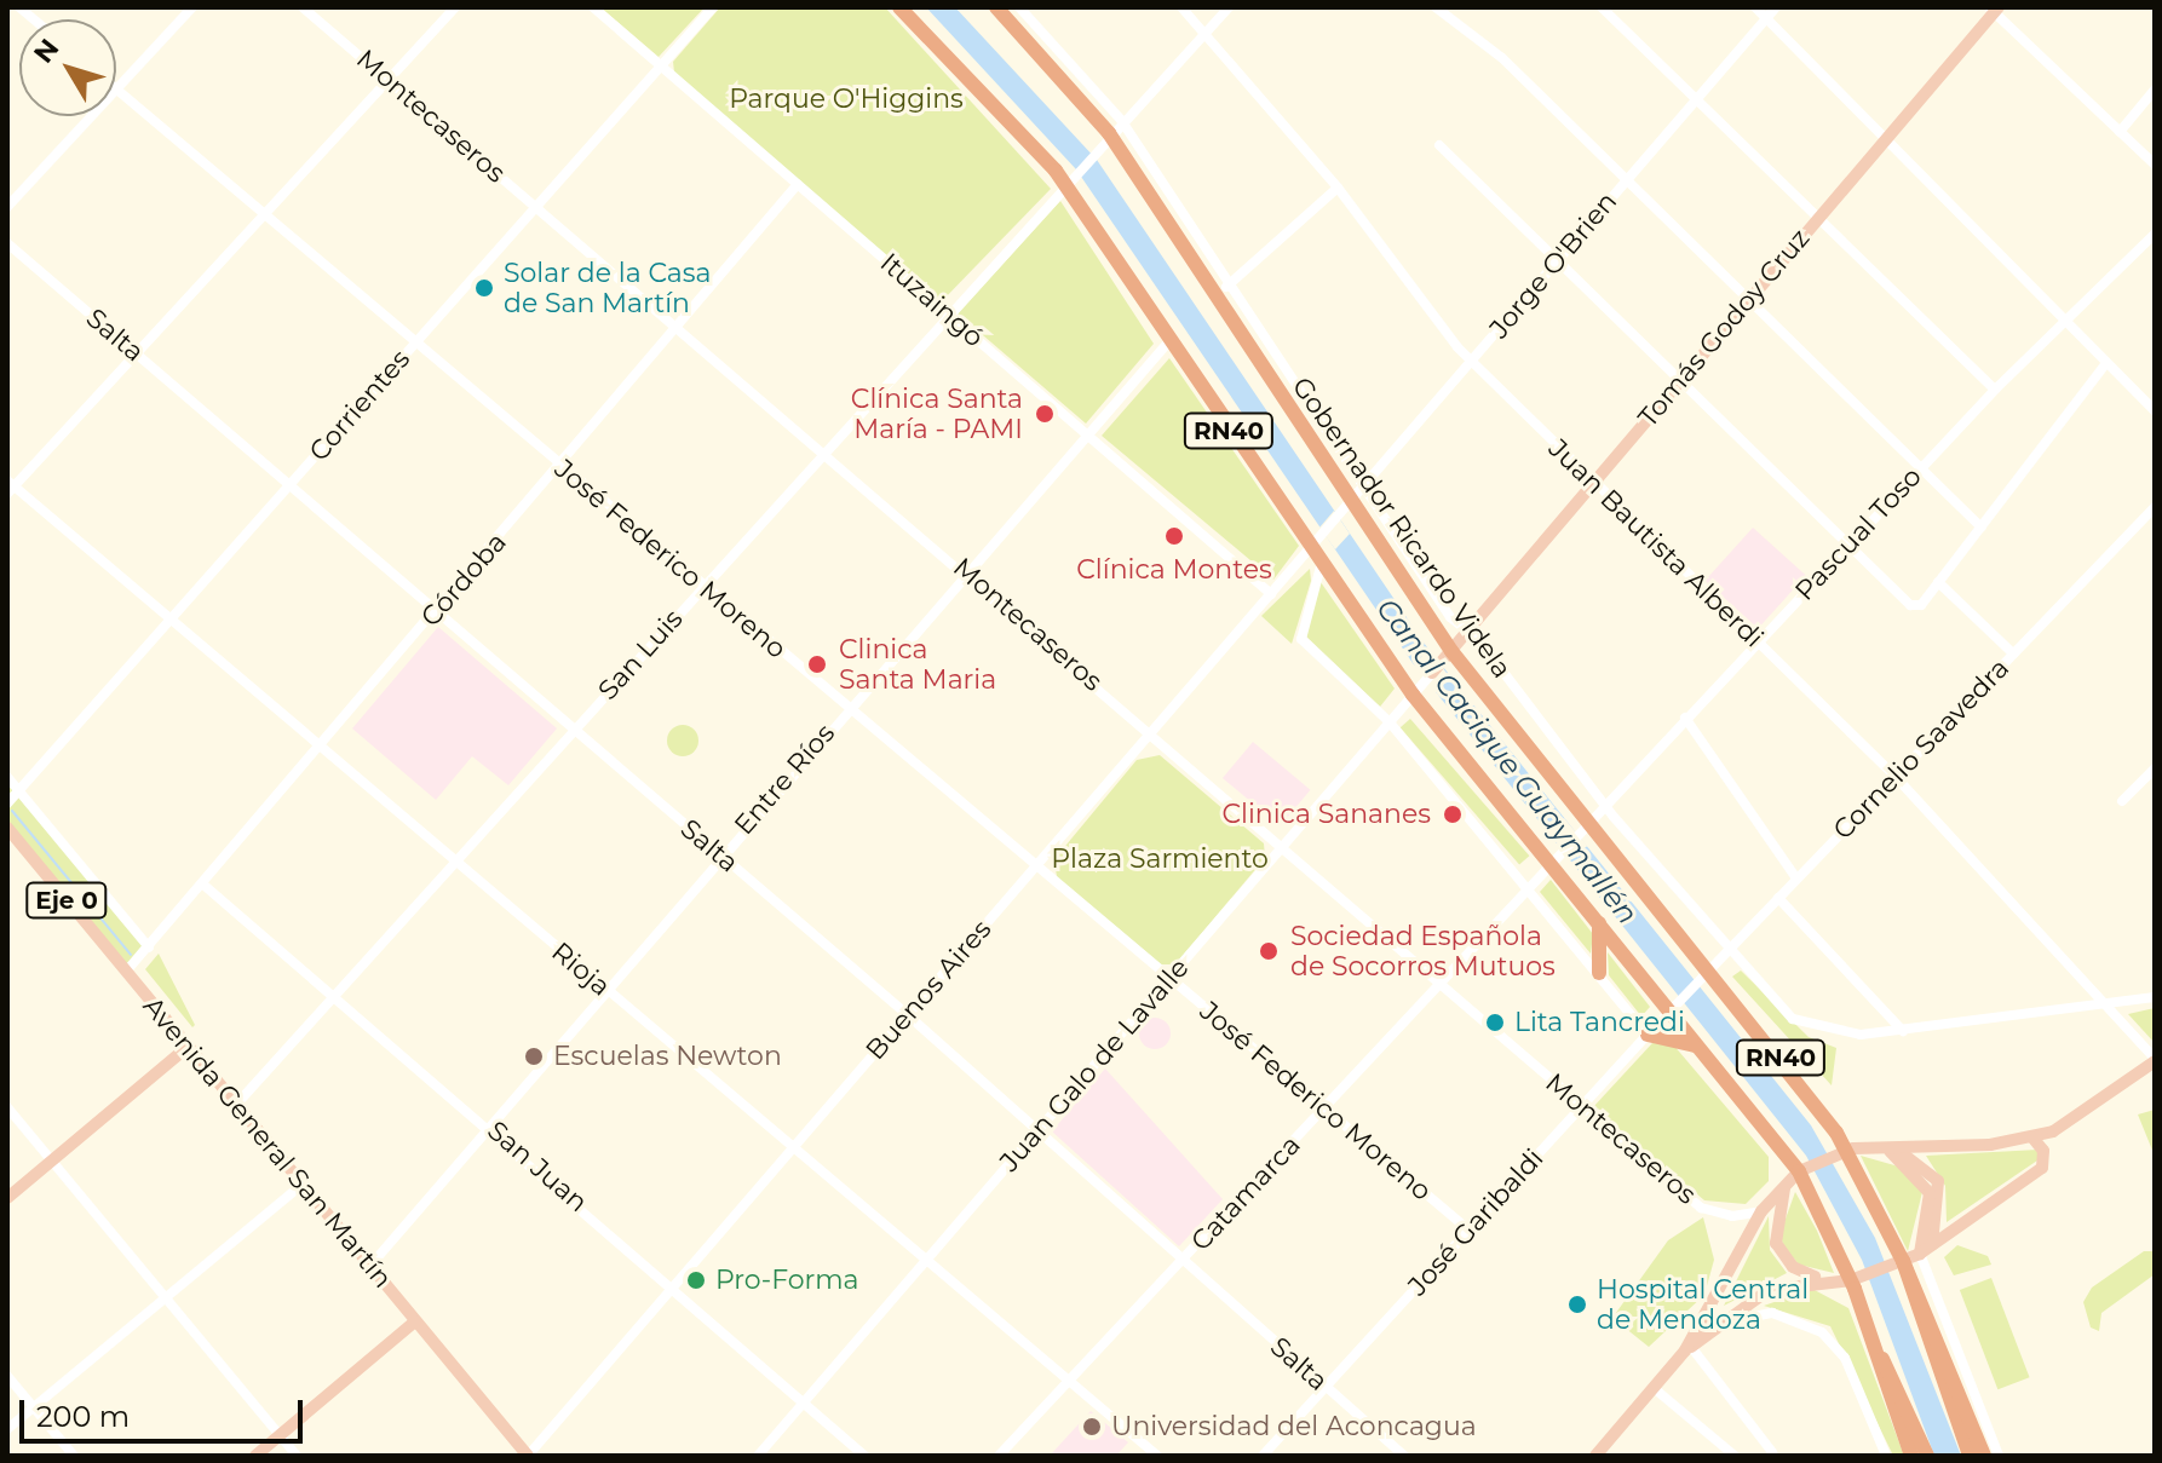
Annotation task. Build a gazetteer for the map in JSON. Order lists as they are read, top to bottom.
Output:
{
  "streets": {
    "highway": ["RN40", "Gobernador Ricardo Videla"],
    "main road": ["Tomás Godoy Cruz", "Eje 0", "Avenida General San Martín"],
    "street": [
      "Montecaseros",
      "Jorge O'Brien",
      "Ituzaingó",
      "Salta",
      "Corrientes",
      "Pascual Toso",
      "Juan Bautista Alberdi",
      "José Federico Moreno",
      "Córdoba",
      "San Luis",
      "Cornelio Saavedra",
      "Entre Ríos",
      "Rioja",
      "Buenos Aires",
      "Juan Galo de Lavalle",
      "San Juan",
      "Catamarca",
      "José Garibaldi"
    ]
  },
  "crossings": [
    ["Montecaseros", "Corrientes"],
    ["Montecaseros", "Córdoba"],
    ["Montecaseros", "San Luis"],
    ["Montecaseros", "Entre Ríos"],
    ["Montecaseros", "Buenos Aires"],
    ["Montecaseros", "Juan Galo de Lavalle"],
    ["Montecaseros", "Catamarca"],
    ["Montecaseros", "José Garibaldi"],
    ["Jorge O'Brien", "Gobernador Ricardo Videla"],
    ["Jorge O'Brien", "Juan Bautista Alberdi"],
    ["Jorge O'Brien", "Buenos Aires"],
    ["Ituzaingó", "Corrientes"],
    ["Ituzaingó", "Córdoba"],
    ["Ituzaingó", "San Luis"],
    ["Ituzaingó", "Entre Ríos"],
    ["Ituzaingó", "Buenos Aires"],
    ["Tomás Godoy Cruz", "Gobernador Ricardo Videla"],
    ["Tomás Godoy Cruz", "Juan Bautista Alberdi"],
    ["Tomás Godoy Cruz", "Juan Galo de Lavalle"],
    ["Salta", "Corrientes"],
    ["Salta", "Córdoba"],
    ["Salta", "San Luis"],
    ["Salta", "Entre Ríos"],
    ["Salta", "Buenos Aires"],
    ["Salta", "Juan Galo de Lavalle"],
    ["Salta", "Catamarca"],
    ["Salta", "José Garibaldi"],
    ["Corrientes", "José Federico Moreno"],
    ["Corrientes", "Rioja"],
    ["Gobernador Ricardo Videla", "Pascual Toso"],
    ["Gobernador Ricardo Videla", "San Luis"],
    ["Gobernador Ricardo Videla", "Cornelio Saavedra"],
    ["Gobernador Ricardo Videla", "Entre Ríos"],
    ["Gobernador Ricardo Videla", "Buenos Aires"],
    ["Gobernador Ricardo Videla", "Juan Galo de Lavalle"],
    ["Gobernador Ricardo Videla", "Catamarca"],
    ["Gobernador Ricardo Videla", "José Garibaldi"],
    ["Pascual Toso", "Juan Bautista Alberdi"],
    ["Pascual Toso", "Catamarca"],
    ["Juan Bautista Alberdi", "San Luis"],
    ["Juan Bautista Alberdi", "Cornelio Saavedra"],
    ["José Federico Moreno", "Córdoba"],
    ["José Federico Moreno", "San Luis"],
    ["José Federico Moreno", "Entre Ríos"],
    ["José Federico Moreno", "Buenos Aires"],
    ["José Federico Moreno", "Juan Galo de Lavalle"],
    ["José Federico Moreno", "Catamarca"],
    ["José Federico Moreno", "José Garibaldi"],
    ["Córdoba", "Rioja"],
    ["Córdoba", "Avenida General San Martín"],
    ["Córdoba", "San Juan"],
    ["San Luis", "Rioja"],
    ["San Luis", "Avenida General San Martín"],
    ["San Luis", "San Juan"],
    ["Cornelio Saavedra", "José Garibaldi"],
    ["Entre Ríos", "Rioja"],
    ["Entre Ríos", "Avenida General San Martín"],
    ["Entre Ríos", "San Juan"],
    ["Rioja", "Buenos Aires"],
    ["Rioja", "Juan Galo de Lavalle"],
    ["Rioja", "Catamarca"],
    ["Buenos Aires", "Avenida General San Martín"],
    ["Buenos Aires", "San Juan"],
    ["Juan Galo de Lavalle", "San Juan"]
  ],
  "water": ["Canal Cacique Guaymallén"],
  "parks": ["Parque O'Higgins", "Plaza Sarmiento"],
  "places": [
    "Solar de la Casa de San Martín",
    "Clínica Santa María - PAMI",
    "Clínica Montes",
    "Clinica Santa Maria",
    "Clinica Sananes",
    "Sociedad Española de Socorros Mutuos",
    "Lita Tancredi",
    "Escuelas Newton",
    "Pro-Forma",
    "Hospital Central de Mendoza",
    "Universidad del Aconcagua"
  ],
  "scale_bar": "200 m",
  "north": "top left"
}
